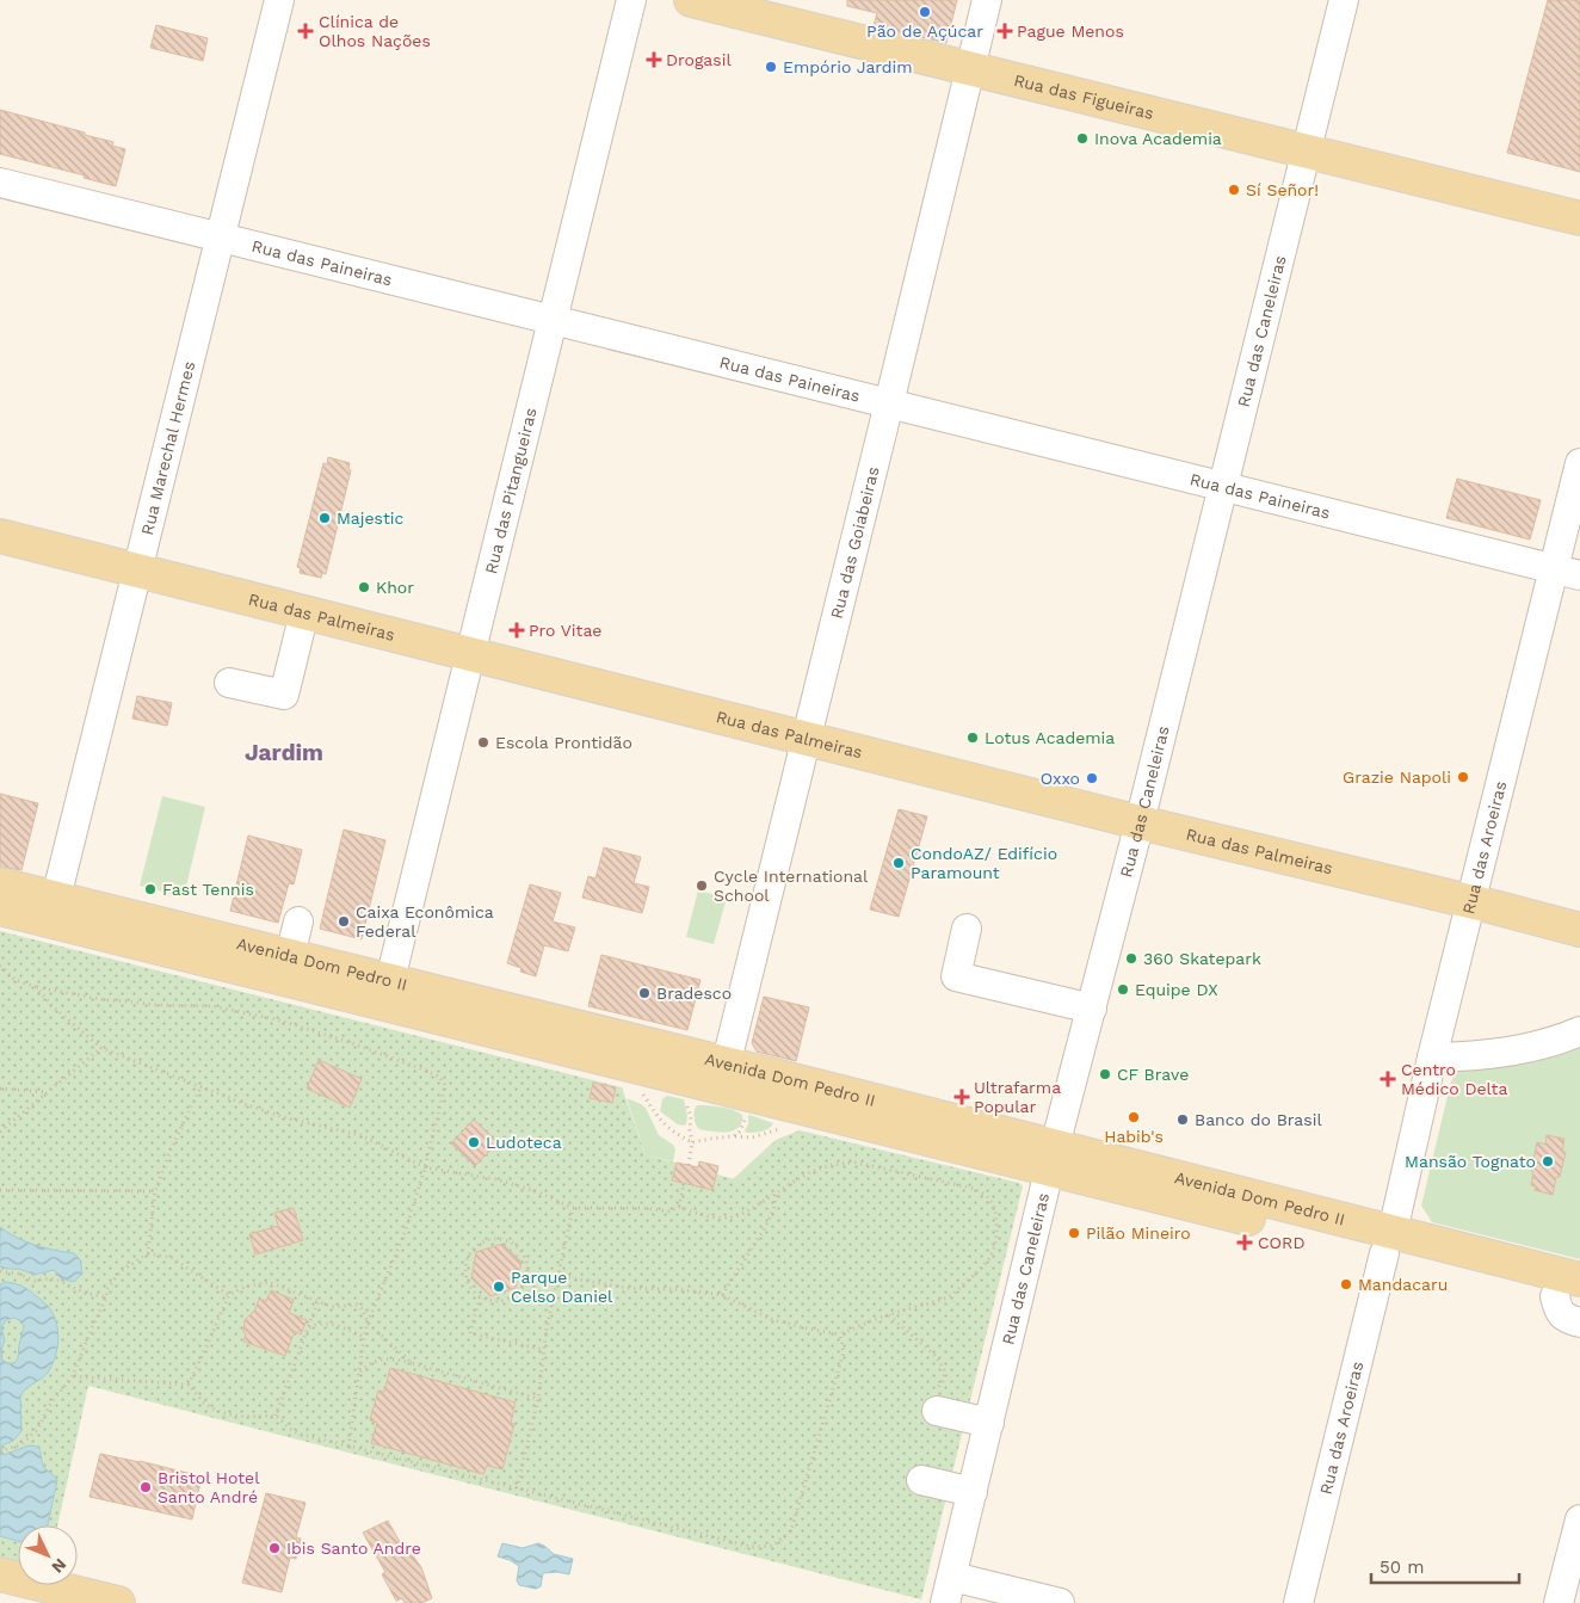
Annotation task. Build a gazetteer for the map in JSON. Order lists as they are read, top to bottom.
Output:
{
  "streets": {
    "main road": ["Rua das Figueiras", "Rua das Palmeiras", "Avenida Dom Pedro II"],
    "street": [
      "Rua das Paineiras",
      "Rua das Caneleiras",
      "Rua Marechal Hermes",
      "Rua das Pitangueiras",
      "Rua das Goiabeiras",
      "Rua das Aroeiras"
    ]
  },
  "crossings": [
    ["Rua das Figueiras", "Rua das Caneleiras"],
    ["Rua das Figueiras", "Rua das Goiabeiras"],
    ["Rua das Paineiras", "Rua das Caneleiras"],
    ["Rua das Paineiras", "Rua Marechal Hermes"],
    ["Rua das Paineiras", "Rua das Pitangueiras"],
    ["Rua das Paineiras", "Rua das Goiabeiras"],
    ["Rua das Paineiras", "Rua das Aroeiras"],
    ["Rua das Caneleiras", "Rua das Palmeiras"],
    ["Rua das Caneleiras", "Avenida Dom Pedro II"],
    ["Rua Marechal Hermes", "Rua das Palmeiras"],
    ["Rua Marechal Hermes", "Avenida Dom Pedro II"],
    ["Rua das Pitangueiras", "Rua das Palmeiras"],
    ["Rua das Pitangueiras", "Avenida Dom Pedro II"],
    ["Rua das Goiabeiras", "Rua das Palmeiras"],
    ["Rua das Goiabeiras", "Avenida Dom Pedro II"],
    ["Rua das Palmeiras", "Rua das Aroeiras"],
    ["Rua das Aroeiras", "Avenida Dom Pedro II"]
  ],
  "districts": ["Jardim"],
  "places": {
    "other": [
      "Pão de Açúcar",
      "Empório Jardim",
      "Inova Academia",
      "Sí Señor!",
      "Majestic",
      "Khor",
      "Lotus Academia",
      "Escola Prontidão",
      "Grazie Napoli",
      "Oxxo",
      "CondoAZ/ Edifício Paramount",
      "Cycle International School",
      "Fast Tennis",
      "Caixa Econômica Federal",
      "360 Skatepark",
      "Equipe DX",
      "Bradesco",
      "CF Brave",
      "Habib's",
      "Banco do Brasil",
      "Ludoteca",
      "Mansão Tognato",
      "Pilão Mineiro",
      "Mandacaru",
      "Parque Celso Daniel",
      "Bristol Hotel Santo André",
      "Ibis Santo Andre"
    ],
    "health": [
      "Clínica de Olhos Nações",
      "Pague Menos",
      "Drogasil",
      "Pro Vitae",
      "Centro Médico Delta",
      "Ultrafarma Popular",
      "CORD"
    ]
  },
  "scale_bar": "50 m",
  "north": "bottom right"
}
